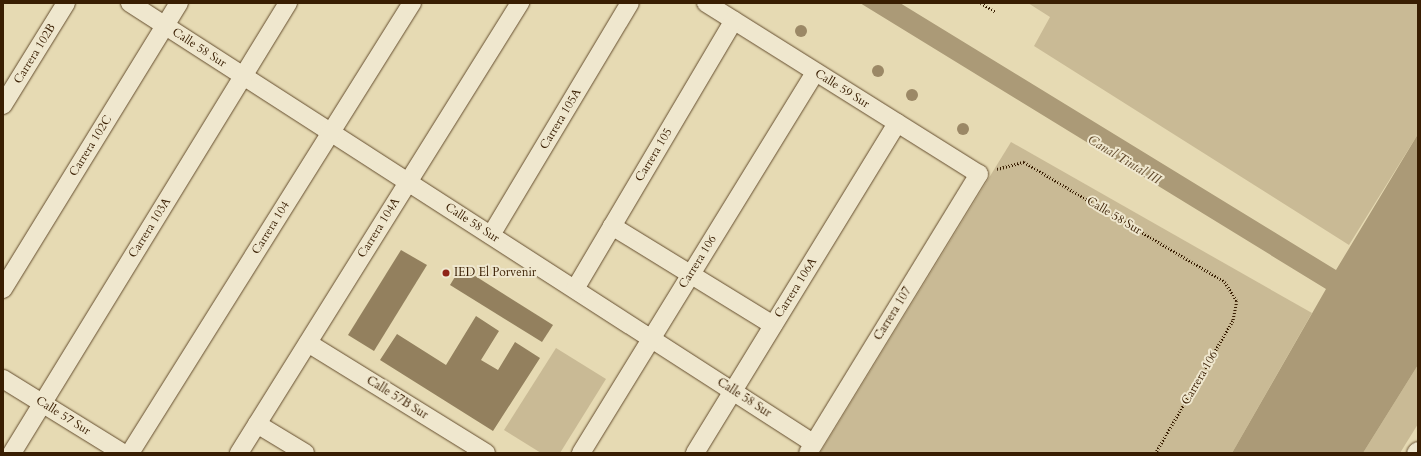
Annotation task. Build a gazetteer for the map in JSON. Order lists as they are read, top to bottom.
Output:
{
  "streets": {
    "street": [
      "Calle 58 Sur",
      "Carrera 102B",
      "Calle 59 Sur",
      "Carrera 105A",
      "Carrera 102C",
      "Carrera 105",
      "Carrera 103A",
      "Carrera 104",
      "Carrera 104A",
      "Carrera 106",
      "Carrera 106A",
      "Carrera 107",
      "Calle 57B Sur",
      "Calle 57 Sur"
    ]
  },
  "crossings": [
    ["Calle 58 Sur", "Calle 59 Sur"],
    ["Calle 58 Sur", "Carrera 105A"],
    ["Calle 58 Sur", "Carrera 102C"],
    ["Calle 58 Sur", "Carrera 105"],
    ["Calle 58 Sur", "Carrera 103A"],
    ["Calle 58 Sur", "Carrera 104"],
    ["Calle 58 Sur", "Carrera 104A"],
    ["Calle 58 Sur", "Carrera 106"],
    ["Calle 58 Sur", "Carrera 106A"],
    ["Calle 58 Sur", "Carrera 107"],
    ["Calle 59 Sur", "Carrera 105"],
    ["Calle 59 Sur", "Carrera 106"],
    ["Calle 59 Sur", "Carrera 106A"],
    ["Calle 59 Sur", "Carrera 107"],
    ["Carrera 103A", "Calle 57 Sur"],
    ["Carrera 104A", "Calle 57B Sur"]
  ],
  "water": ["Canal Tintal III"],
  "places": ["IED El Porvenir"]
}
